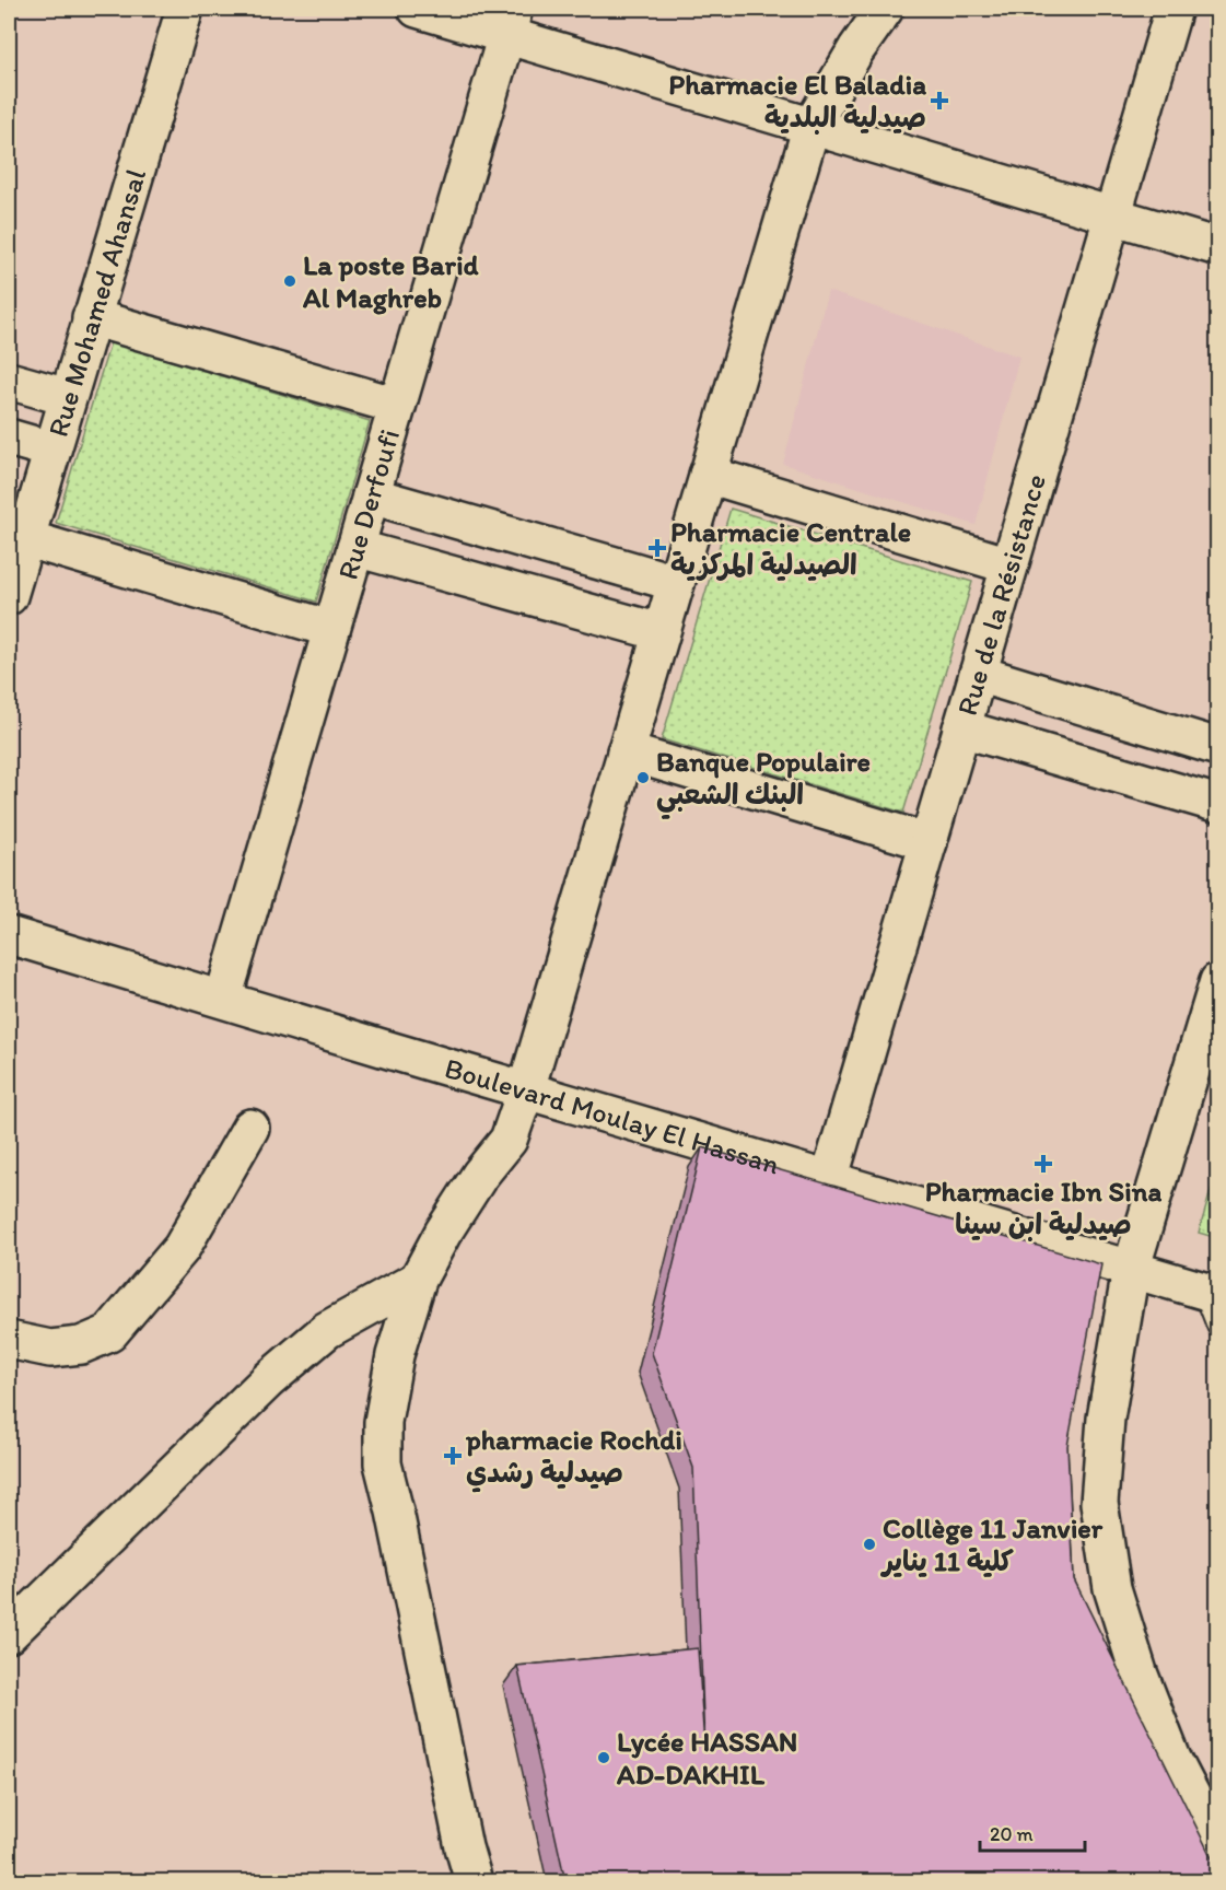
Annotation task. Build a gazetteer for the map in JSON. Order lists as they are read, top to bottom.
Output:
{
  "streets": {
    "street": [
      "Rue Mohamed Ahansal",
      "Rue Derfoufi",
      "Rue de la Résistance",
      "Boulevard Moulay El Hassan"
    ]
  },
  "crossings": [
    ["Rue Derfoufi", "Boulevard Moulay El Hassan"],
    ["Rue de la Résistance", "Boulevard Moulay El Hassan"]
  ],
  "places": {
    "health": [
      "Pharmacie El Baladia صيدلية البلدية",
      "Pharmacie Centrale الصيدلية المركزية",
      "Pharmacie Ibn Sina صيدلية ابن سينا",
      "pharmacie Rochdi صيدلية رشدي"
    ],
    "other": [
      "La poste Barid Al Maghreb",
      "Banque Populaire البنك الشعبي",
      "Collège 11 Janvier كلية 11 يناير",
      "Lycée HASSAN AD-DAKHIL"
    ]
  },
  "scale_bar": "20 m"
}
